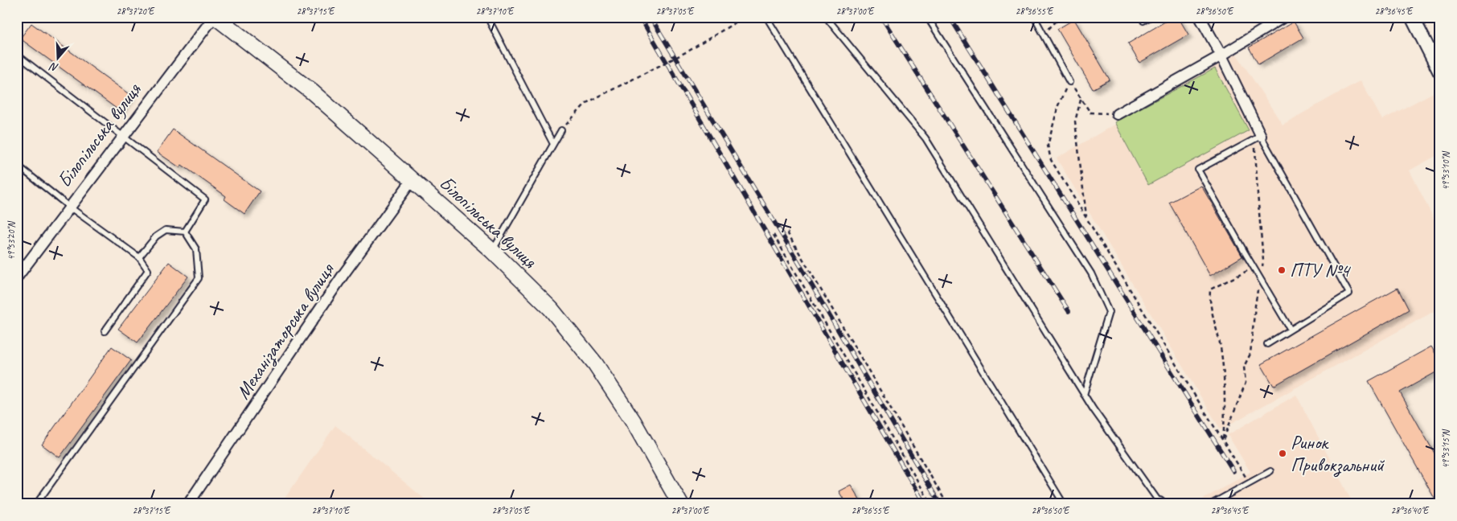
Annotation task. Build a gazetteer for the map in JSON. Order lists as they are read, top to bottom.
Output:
{
  "streets": {
    "main road": ["Білопільська вулиця"],
    "street": ["Механізаторська вулиця"]
  },
  "crossings": [
    ["Білопільська вулиця", "Механізаторська вулиця"]
  ],
  "places": ["ПТУ №4", "Ринок Привокзальний"],
  "north": "bottom",
  "coordinates": [
    "28°37'20\"E",
    "28°37'15\"E",
    "28°37'10\"E",
    "28°37'05\"E",
    "28°37'00\"E",
    "28°36'55\"E",
    "28°36'50\"E",
    "28°36'45\"E",
    "49°53'10\"N",
    "49°53'20\"N",
    "49°53'15\"N",
    "28°36'40\"E"
  ]
}
